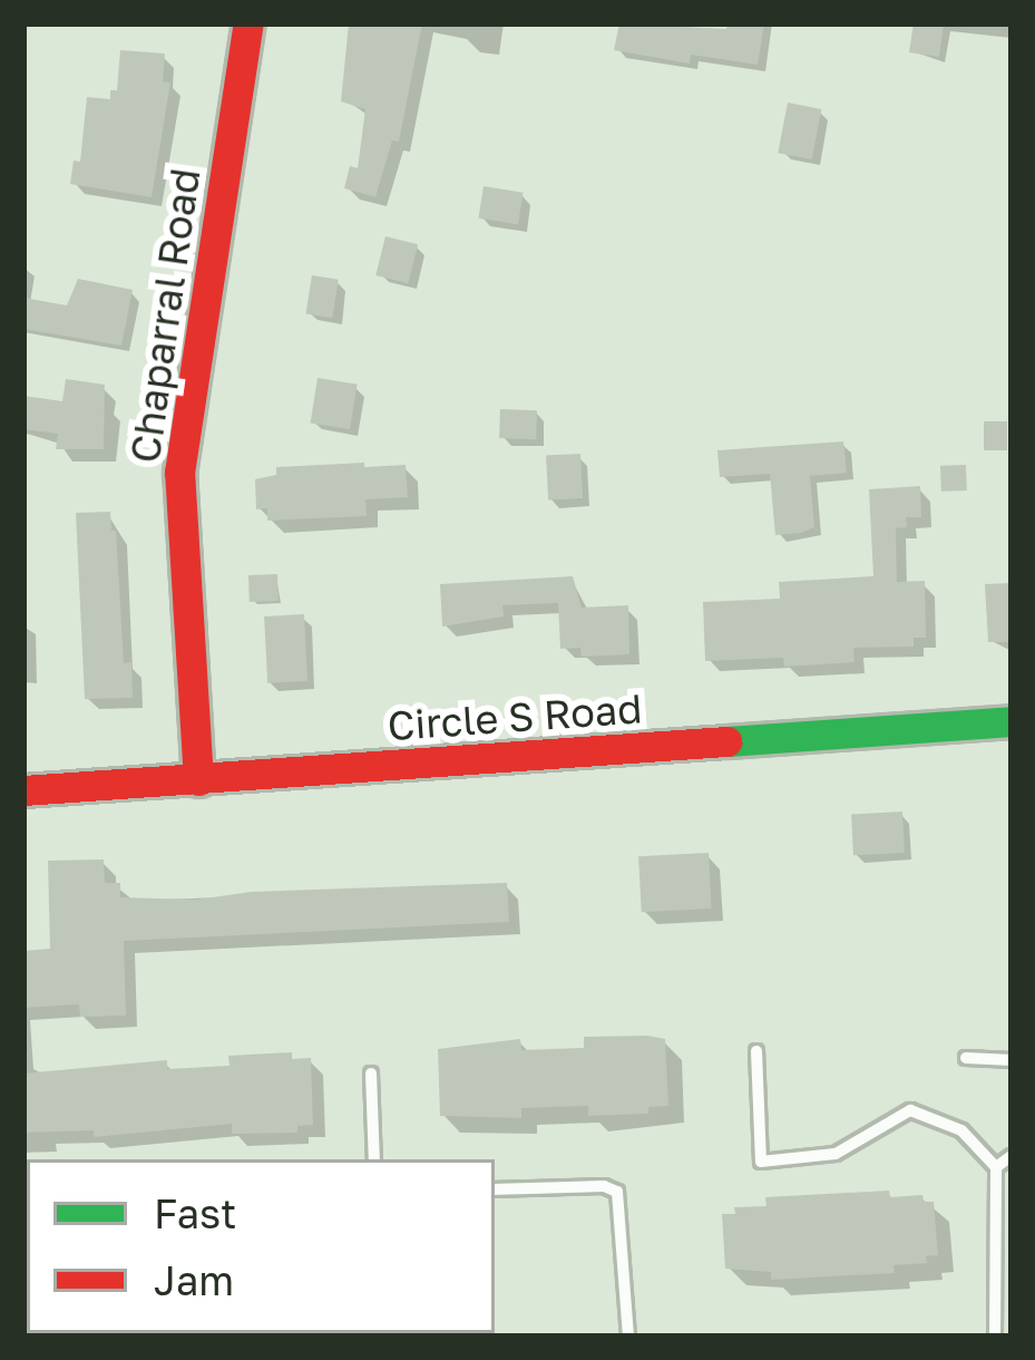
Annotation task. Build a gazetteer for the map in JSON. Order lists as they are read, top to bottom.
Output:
{
  "streets": {
    "street": ["Chaparral Road", "Circle S Road"]
  },
  "crossings": [
    ["Chaparral Road", "Circle S Road"]
  ],
  "legend": ["Fast", "Jam"]
}
